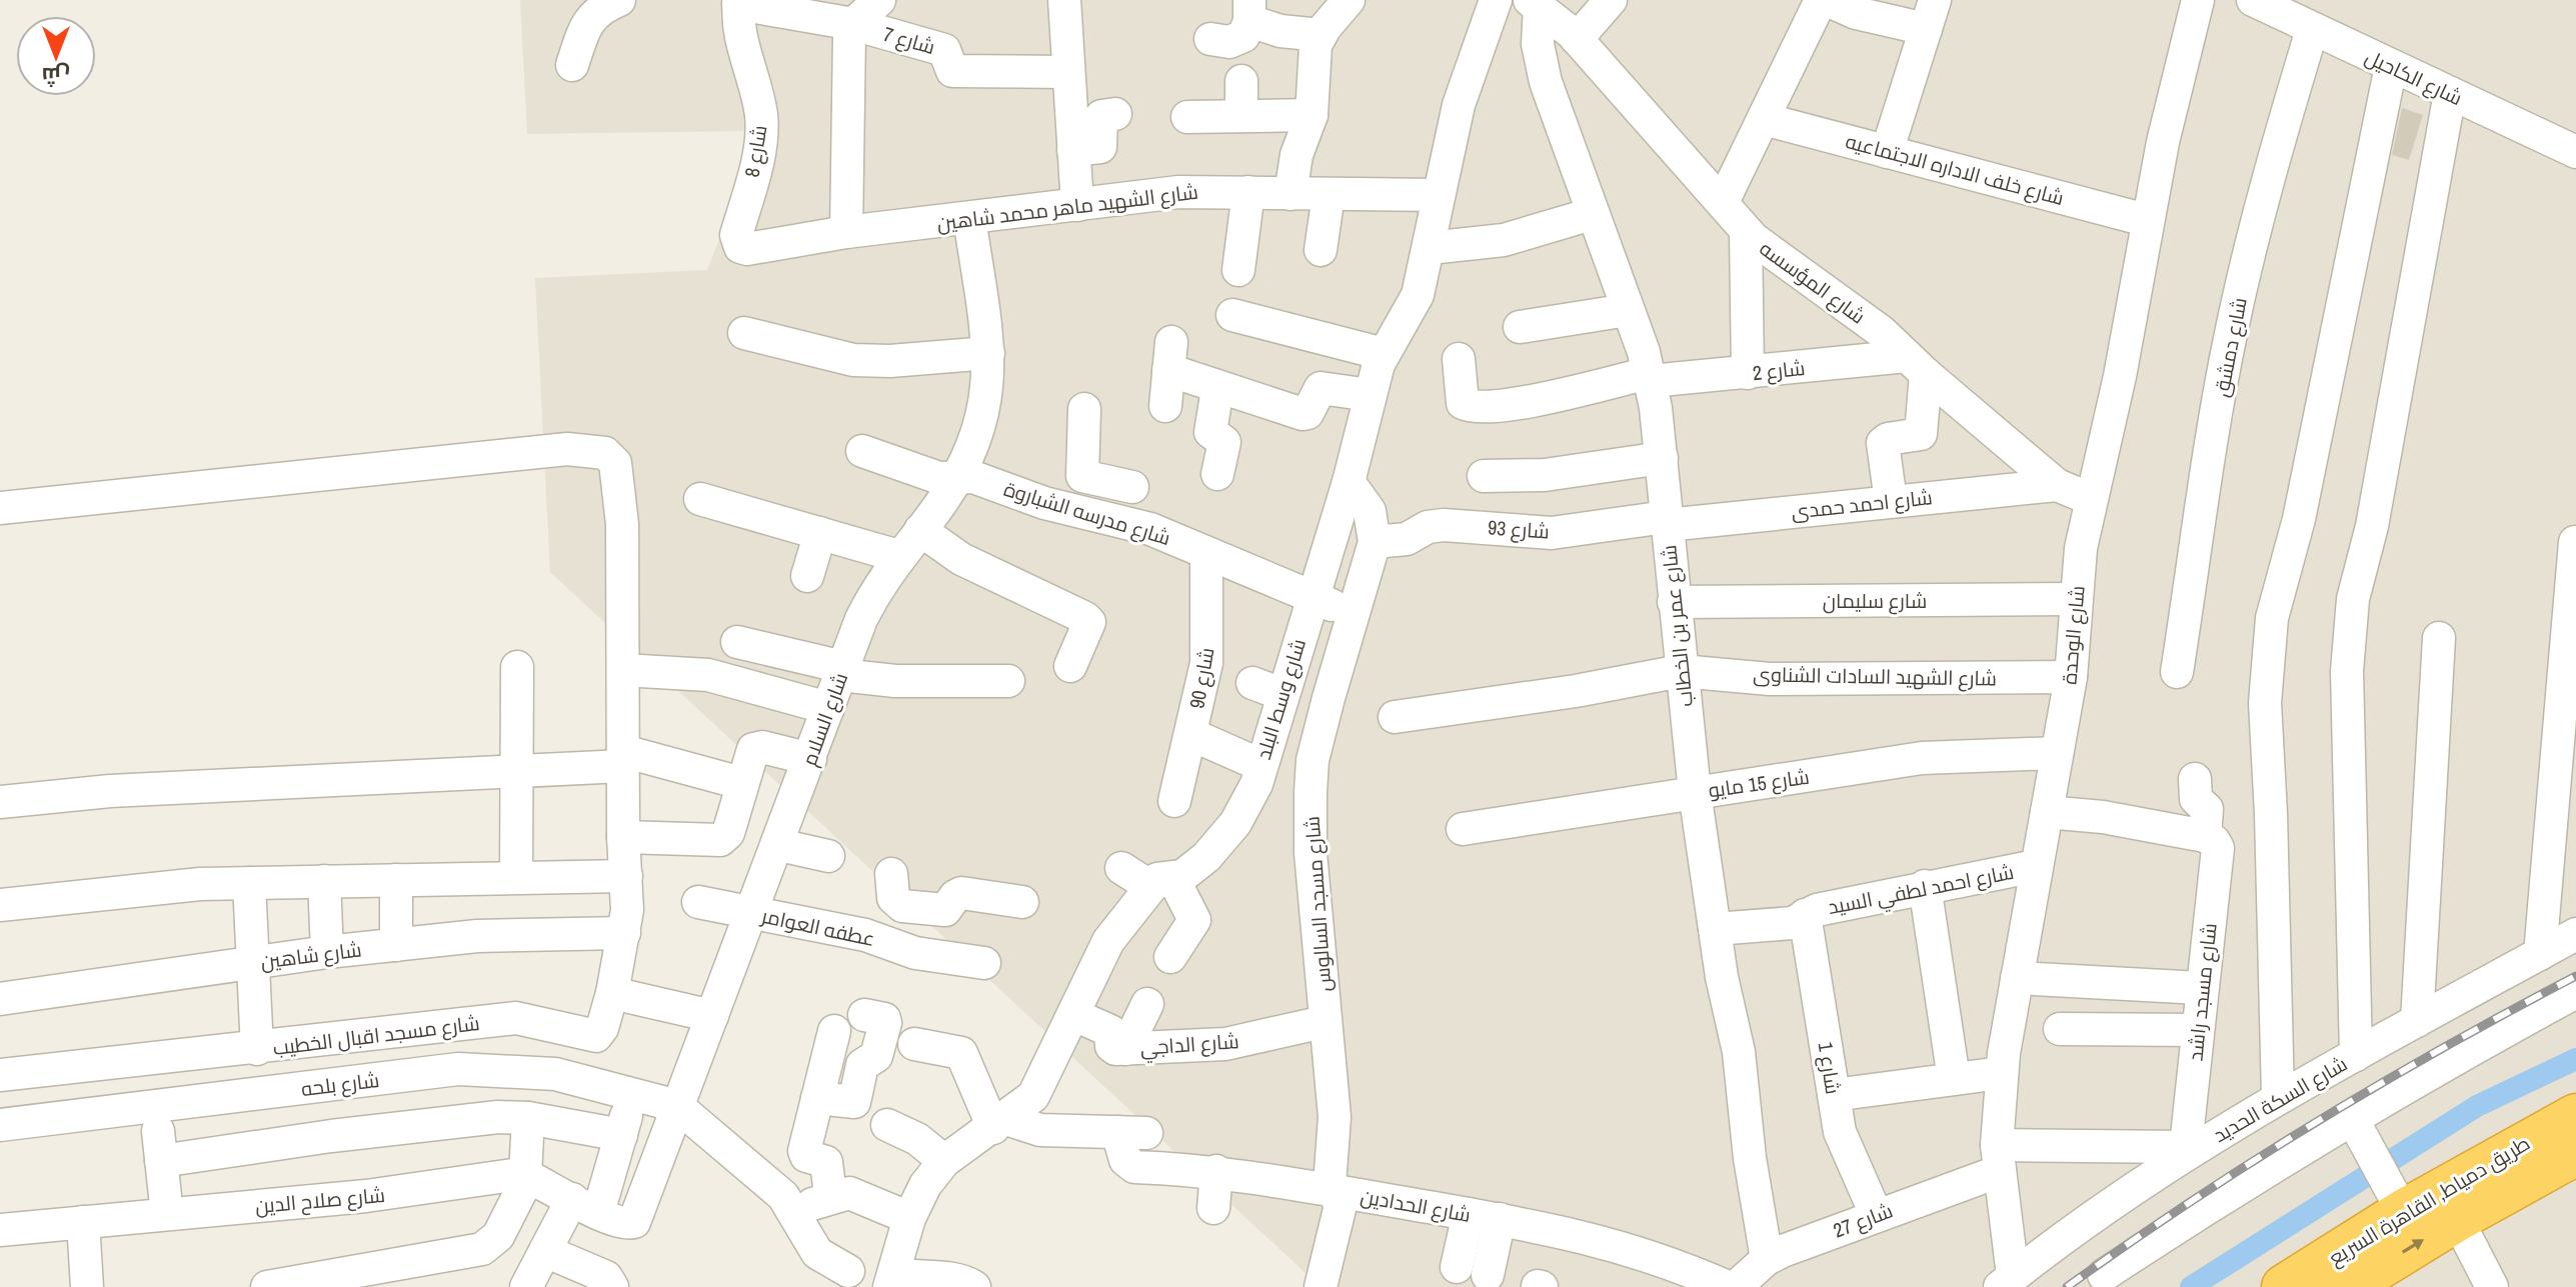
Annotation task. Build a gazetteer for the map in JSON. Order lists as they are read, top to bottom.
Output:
{
  "streets": {
    "highway": ["طريق دمياط, القاهرة السريع"],
    "street": [
      "شارع 7",
      "شارع الكاحيل",
      "شارع 8",
      "شارع خلف الاداره الاجتماعيه",
      "شارع الشهيد ماهر محمد شاهين",
      "شارع المؤسسه",
      "شارع دمشق",
      "شارع 2",
      "شارع احمد حمدى",
      "شارع مدرسه الشباروة",
      "شارع 93",
      "شارع سليمان",
      "شارع عمر بن الخطاب",
      "شارع الوحدة",
      "شارع الشهيد السادات الشناوى",
      "شارع 90",
      "شارع وسط البلد",
      "شارع السلام",
      "شارع 15 مايو",
      "شارع احمد لطفي السيد",
      "شارع مسجد السالوس",
      "عطفه العوامر",
      "شارع شاهين",
      "شارع مسجد راشد",
      "شارع مسجد اقبال الخطيب",
      "شارع الداجي",
      "شارع 1",
      "شارع بلحه",
      "شارع السكة الحديد",
      "شارع صلاح الدين",
      "شارع الحدادين",
      "شارع 27"
    ]
  },
  "crossings": [
    ["شارع 7", "شارع 8"],
    ["شارع الكاحيل", "شارع دمشق"],
    ["شارع 8", "شارع الشهيد ماهر محمد شاهين"],
    ["شارع خلف الاداره الاجتماعيه", "شارع الوحدة"],
    ["شارع الشهيد ماهر محمد شاهين", "شارع وسط البلد"],
    ["شارع الشهيد ماهر محمد شاهين", "شارع السلام"],
    ["شارع المؤسسه", "شارع 2"],
    ["شارع المؤسسه", "شارع احمد حمدى"],
    ["شارع المؤسسه", "شارع عمر بن الخطاب"],
    ["شارع المؤسسه", "شارع الوحدة"],
    ["شارع 2", "شارع عمر بن الخطاب"],
    ["شارع احمد حمدى", "شارع 93"],
    ["شارع احمد حمدى", "شارع عمر بن الخطاب"],
    ["شارع مدرسه الشباروة", "شارع 90"],
    ["شارع مدرسه الشباروة", "شارع وسط البلد"],
    ["شارع مدرسه الشباروة", "شارع السلام"],
    ["شارع مدرسه الشباروة", "شارع مسجد السالوس"],
    ["شارع 93", "شارع عمر بن الخطاب"],
    ["شارع 93", "شارع مسجد السالوس"],
    ["شارع سليمان", "شارع عمر بن الخطاب"],
    ["شارع سليمان", "شارع الوحدة"],
    ["شارع عمر بن الخطاب", "شارع الشهيد السادات الشناوى"],
    ["شارع عمر بن الخطاب", "شارع 15 مايو"],
    ["شارع عمر بن الخطاب", "شارع احمد لطفي السيد"],
    ["شارع عمر بن الخطاب", "شارع 27"],
    ["شارع الوحدة", "شارع الشهيد السادات الشناوى"],
    ["شارع الوحدة", "شارع 15 مايو"],
    ["شارع الوحدة", "شارع احمد لطفي السيد"],
    ["شارع الوحدة", "شارع السكة الحديد"],
    ["شارع الوحدة", "شارع 27"],
    ["شارع وسط البلد", "شارع الداجي"],
    ["شارع وسط البلد", "شارع الحدادين"],
    ["شارع السلام", "عطفه العوامر"],
    ["شارع السلام", "شارع بلحه"],
    ["شارع احمد لطفي السيد", "شارع 1"],
    ["شارع مسجد السالوس", "شارع الداجي"],
    ["شارع مسجد السالوس", "شارع الحدادين"],
    ["شارع شاهين", "شارع مسجد اقبال الخطيب"],
    ["شارع مسجد راشد", "شارع السكة الحديد"],
    ["شارع مسجد راشد", "شارع 27"],
    ["شارع 1", "شارع 27"],
    ["شارع السكة الحديد", "شارع 27"]
  ],
  "north": "bottom"
}
